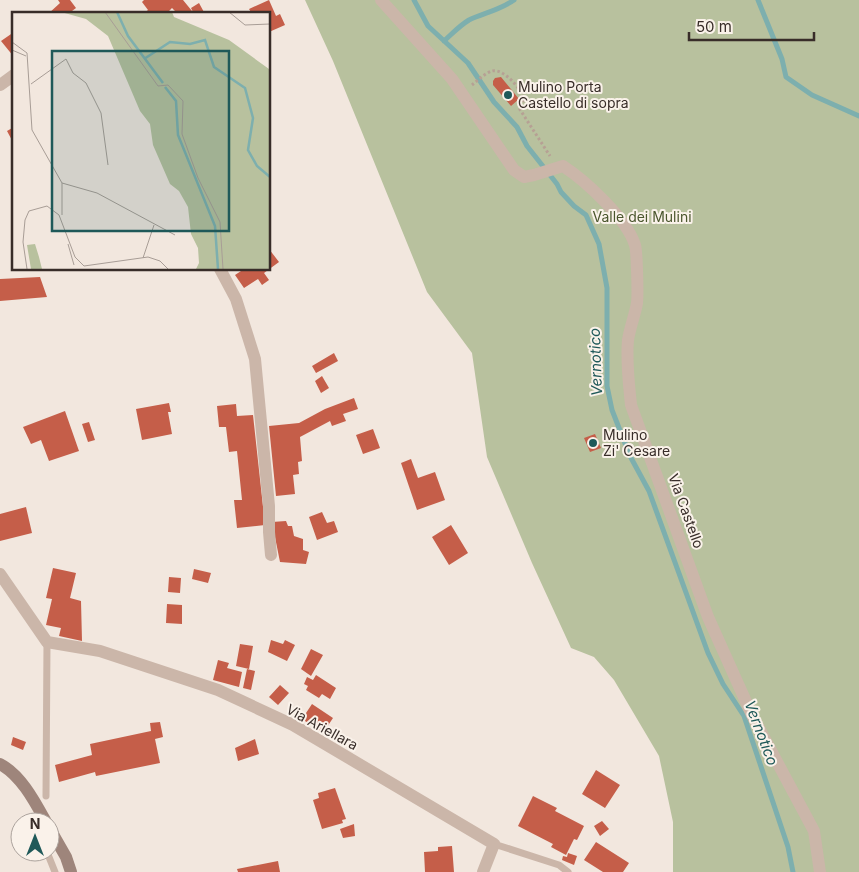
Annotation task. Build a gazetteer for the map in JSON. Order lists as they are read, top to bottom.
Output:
{
  "streets": {
    "street": ["Via Castello", "Via Ariellara"]
  },
  "water": ["Vernotico"],
  "parks": ["Valle dei Mulini"],
  "places": ["Mulino Porta Castello di sopra", "Mulino Zi' Cesare"],
  "scale_bar": "50 m",
  "north": "top"
}
